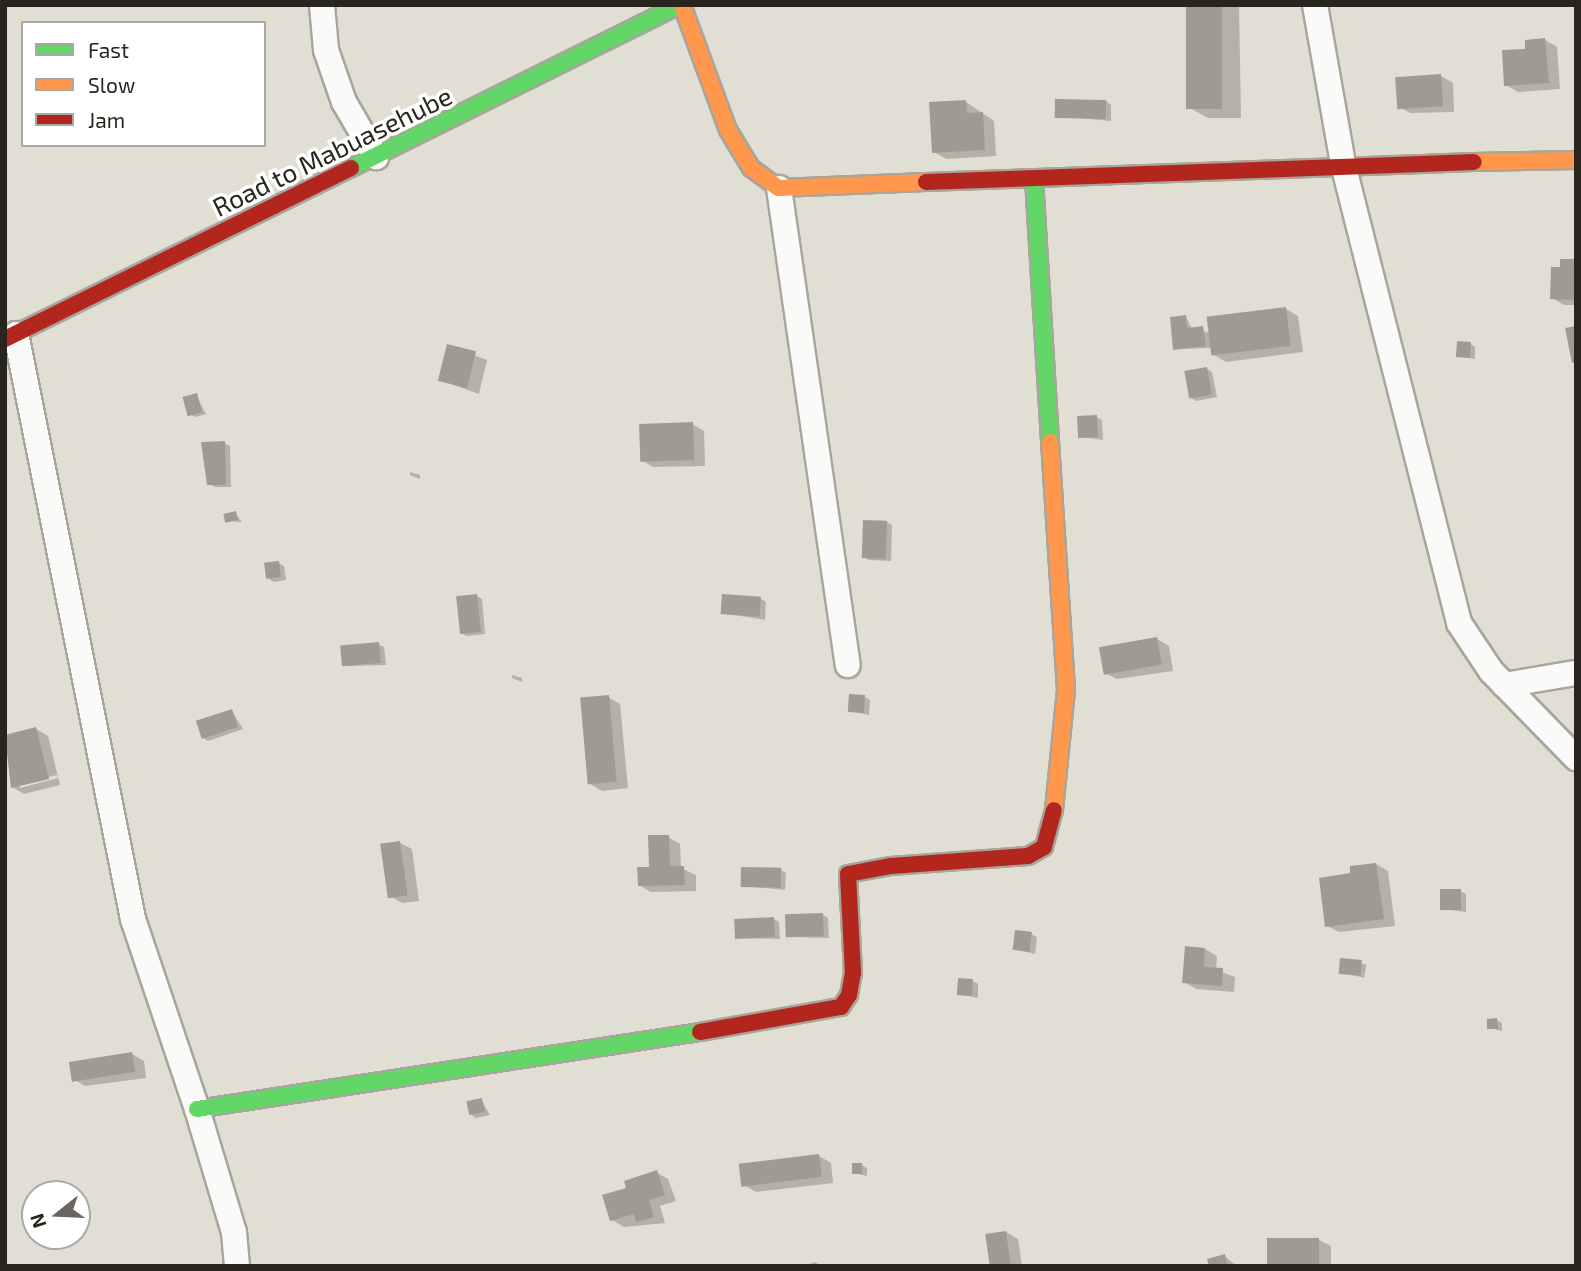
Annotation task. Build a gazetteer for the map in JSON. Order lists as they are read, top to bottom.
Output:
{
  "streets": {
    "street": ["Road to Mabuasehube"]
  },
  "legend": ["Fast", "Slow", "Jam"],
  "north": "left"
}
